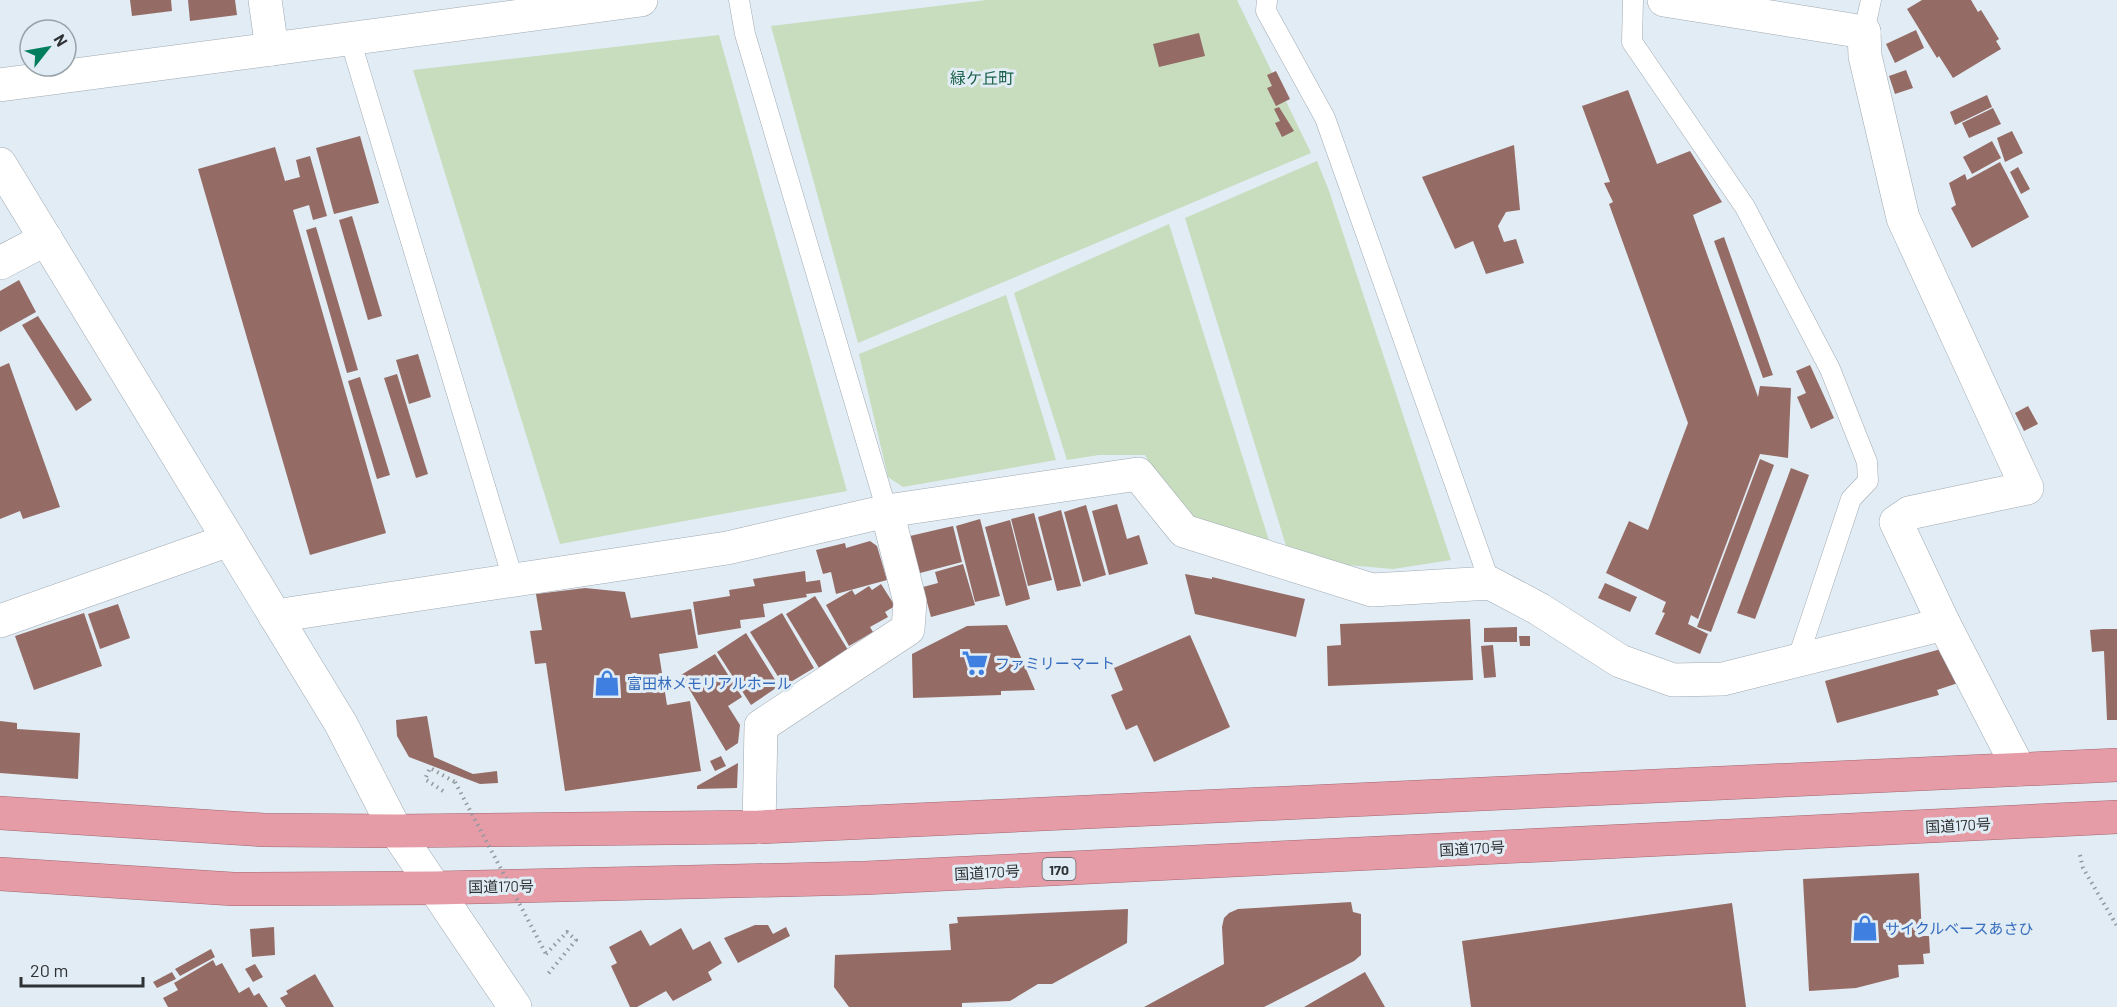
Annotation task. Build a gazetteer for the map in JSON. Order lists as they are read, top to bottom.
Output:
{
  "streets": {
    "highway": ["国道170号", "170"]
  },
  "districts": ["緑ケ丘町"],
  "places": {
    "supermarket": ["ファミリーマート"],
    "shop": ["富田林メモリアルホール", "サイクルベースあさひ"]
  },
  "scale_bar": "20 m",
  "north": "top right"
}
